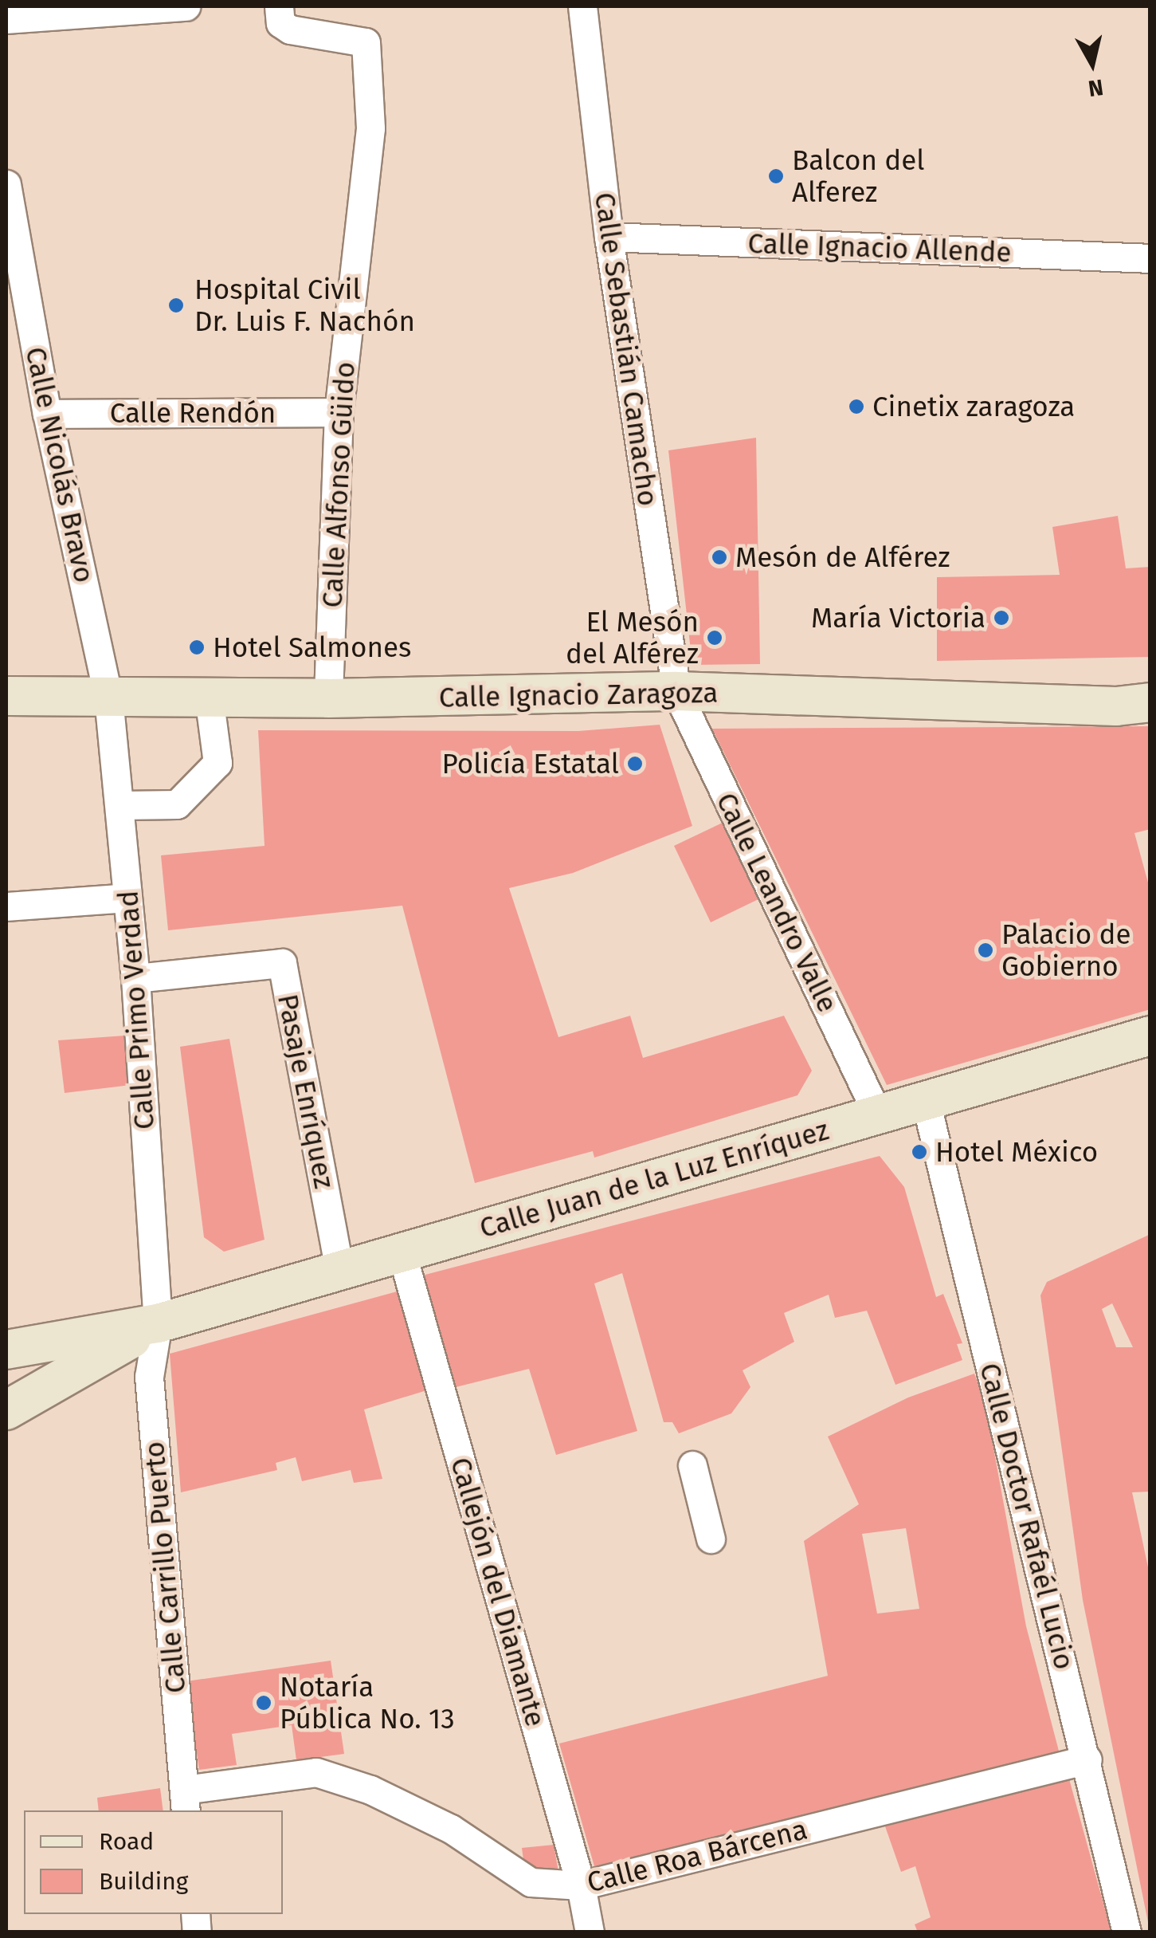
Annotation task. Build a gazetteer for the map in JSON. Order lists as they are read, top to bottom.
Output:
{
  "streets": {
    "main road": ["Calle Ignacio Zaragoza", "Calle Juan de la Luz Enríquez"],
    "street": [
      "Calle Ignacio Allende",
      "Calle Sebastián Camacho",
      "Calle Rendón",
      "Calle Nicolás Bravo",
      "Calle Alfonso Güido",
      "Calle Leandro Valle",
      "Calle Primo Verdad",
      "Pasaje Enríquez",
      "Calle Doctor Rafaél Lucio",
      "Calle Carrillo Puerto",
      "Callejón del Diamante",
      "Calle Roa Bárcena"
    ]
  },
  "crossings": [
    ["Calle Ignacio Allende", "Calle Sebastián Camacho"],
    ["Calle Sebastián Camacho", "Calle Ignacio Zaragoza"],
    ["Calle Sebastián Camacho", "Calle Leandro Valle"],
    ["Calle Rendón", "Calle Nicolás Bravo"],
    ["Calle Rendón", "Calle Alfonso Güido"],
    ["Calle Nicolás Bravo", "Calle Ignacio Zaragoza"],
    ["Calle Nicolás Bravo", "Calle Primo Verdad"],
    ["Calle Alfonso Güido", "Calle Ignacio Zaragoza"],
    ["Calle Ignacio Zaragoza", "Calle Leandro Valle"],
    ["Calle Ignacio Zaragoza", "Calle Primo Verdad"],
    ["Calle Leandro Valle", "Calle Juan de la Luz Enríquez"],
    ["Calle Primo Verdad", "Pasaje Enríquez"],
    ["Calle Primo Verdad", "Calle Juan de la Luz Enríquez"],
    ["Calle Primo Verdad", "Calle Carrillo Puerto"],
    ["Pasaje Enríquez", "Calle Juan de la Luz Enríquez"],
    ["Calle Juan de la Luz Enríquez", "Calle Doctor Rafaél Lucio"],
    ["Calle Juan de la Luz Enríquez", "Calle Carrillo Puerto"],
    ["Calle Juan de la Luz Enríquez", "Callejón del Diamante"],
    ["Calle Doctor Rafaél Lucio", "Calle Roa Bárcena"],
    ["Calle Carrillo Puerto", "Calle Roa Bárcena"],
    ["Callejón del Diamante", "Calle Roa Bárcena"]
  ],
  "places": [
    "Balcon del Alferez",
    "Hospital Civil Dr. Luis F. Nachón",
    "Cinetix zaragoza",
    "Mesón de Alférez",
    "María Victoria",
    "El Mesón del Alférez",
    "Hotel Salmones",
    "Policía Estatal",
    "Palacio de Gobierno",
    "Hotel México",
    "Notaría Pública No. 13"
  ],
  "legend": ["Road", "Building"],
  "north": "bottom"
}
